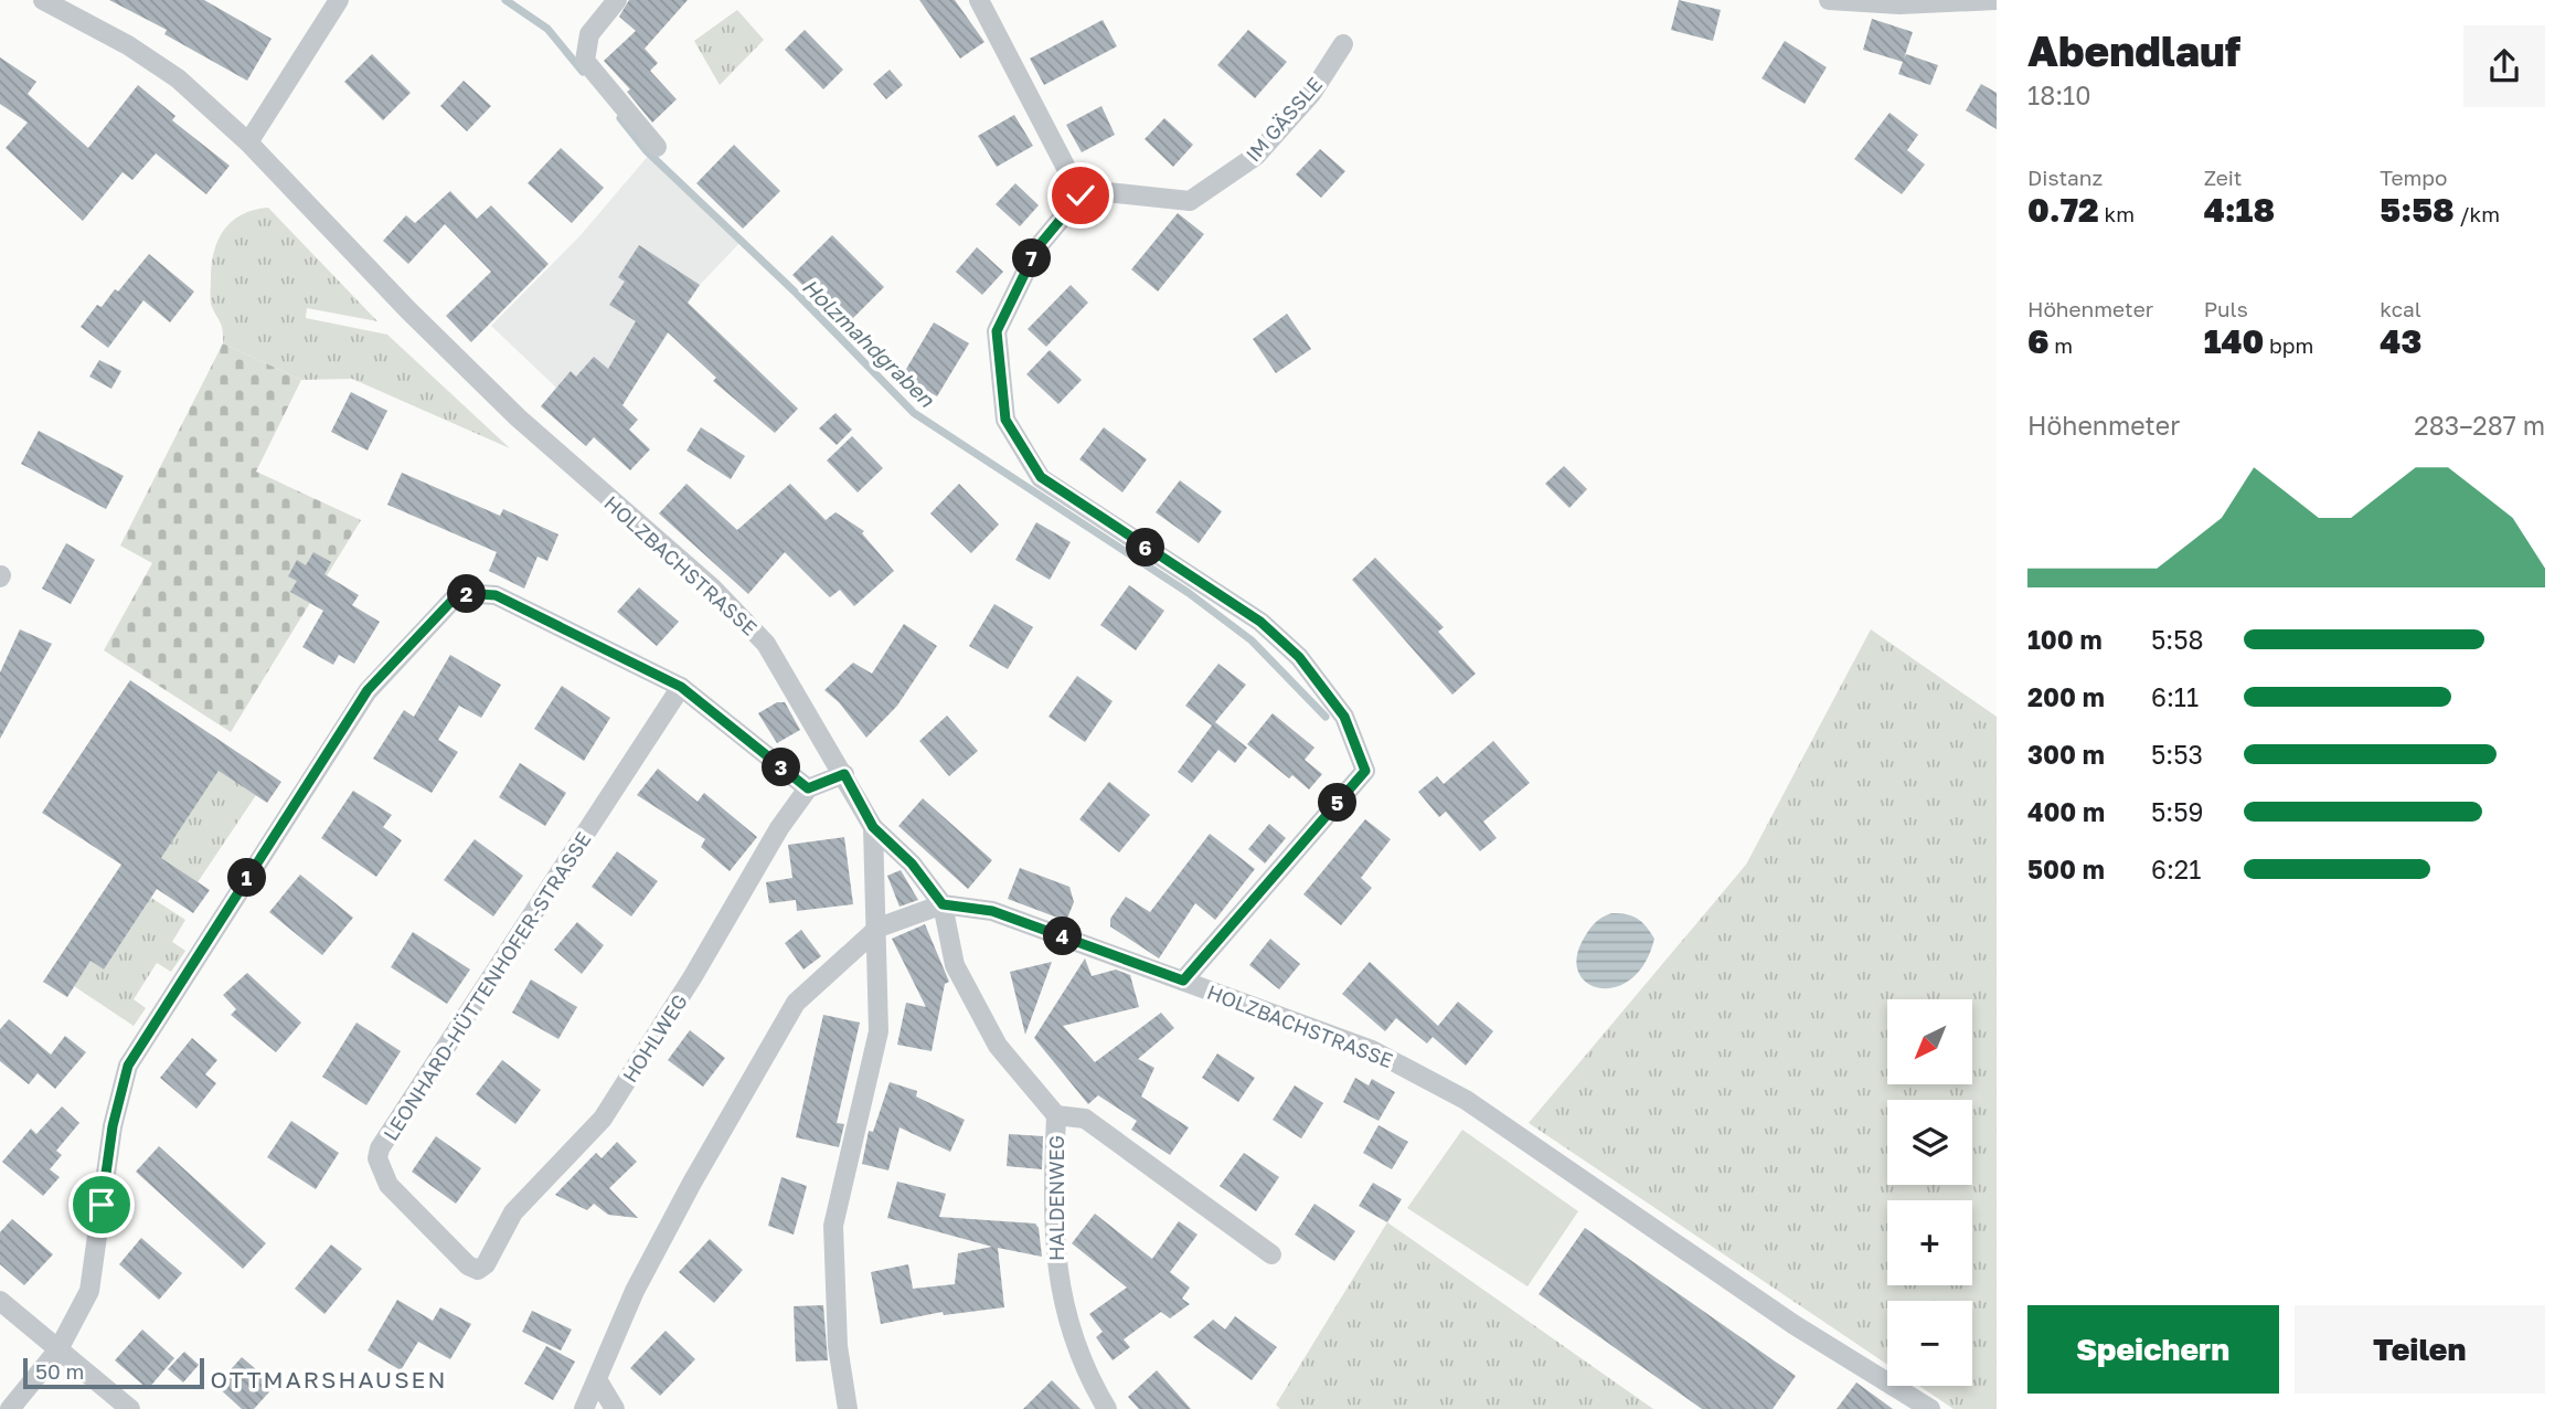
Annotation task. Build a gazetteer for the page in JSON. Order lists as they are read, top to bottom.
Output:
{
  "streets": {
    "street": [
      "IM GÄSSLE",
      "HOLZBACHSTRASSE",
      "LEONHARD-HÜTTENHOFER-STRASSE",
      "HOHLWEG",
      "HALDENWEG"
    ]
  },
  "crossings": [
    ["HOLZBACHSTRASSE", "HALDENWEG"],
    ["LEONHARD-HÜTTENHOFER-STRASSE", "HOHLWEG"]
  ],
  "districts": ["OTTMARSHAUSEN"],
  "water": ["Holzmahdgraben"],
  "scale_bar": "50 m",
  "north": "bottom left",
  "page": {
    "heading": ["Abendlauf", "18:10"],
    "stats": [
      ["Distanz", "0.72 km"],
      ["Zeit", "4:18"],
      ["Tempo", "5:58 /km"],
      ["Höhenmeter", "6 m"],
      ["Puls", "140 bpm"],
      ["kcal", "43"]
    ],
    "pins": [
      "7",
      "6",
      "2",
      "3",
      "5",
      "1",
      "4"
    ],
    "chart": ["Höhenmeter", "283–287 m"],
    "list": [
      {
        "name": "100 m",
        "note": "5:58"
      },
      {
        "name": "200 m",
        "note": "6:11"
      },
      {
        "name": "300 m",
        "note": "5:53"
      },
      {
        "name": "400 m",
        "note": "5:59"
      },
      {
        "name": "500 m",
        "note": "6:21"
      }
    ],
    "map_buttons": ["+", "−"],
    "buttons": ["Speichern", "Teilen"],
    "scale": "50 m"
  }
}
